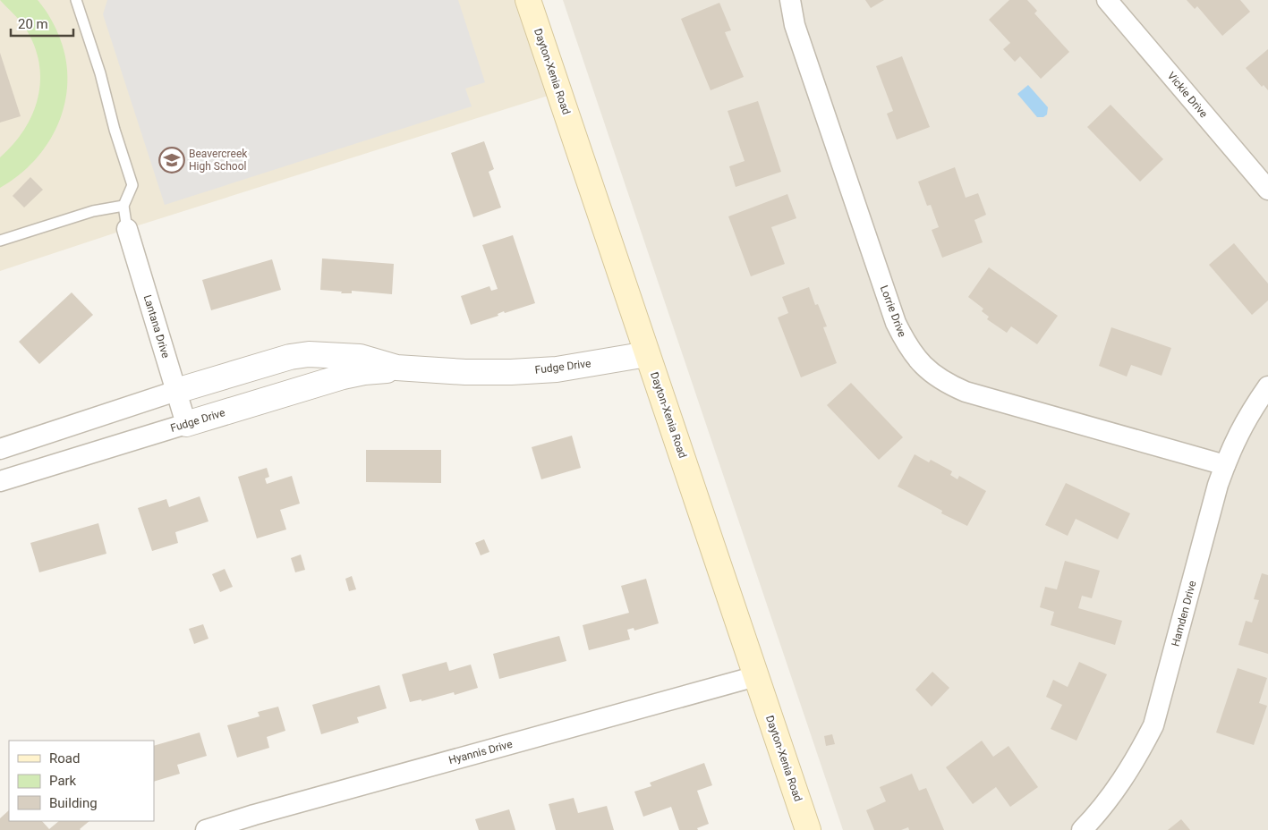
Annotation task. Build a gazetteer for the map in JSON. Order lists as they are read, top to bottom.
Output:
{
  "streets": {
    "main road": ["Dayton-Xenia Road"],
    "street": [
      "Vickie Drive",
      "Lorrie Drive",
      "Lantana Drive",
      "Fudge Drive",
      "Hamden Drive",
      "Hyannis Drive"
    ]
  },
  "crossings": [
    ["Dayton-Xenia Road", "Fudge Drive"],
    ["Dayton-Xenia Road", "Hyannis Drive"],
    ["Lorrie Drive", "Hamden Drive"],
    ["Lantana Drive", "Fudge Drive"]
  ],
  "places": {
    "school or university": ["Beavercreek High School"]
  },
  "legend": ["Road", "Park", "Building"],
  "scale_bar": "20 m"
}
